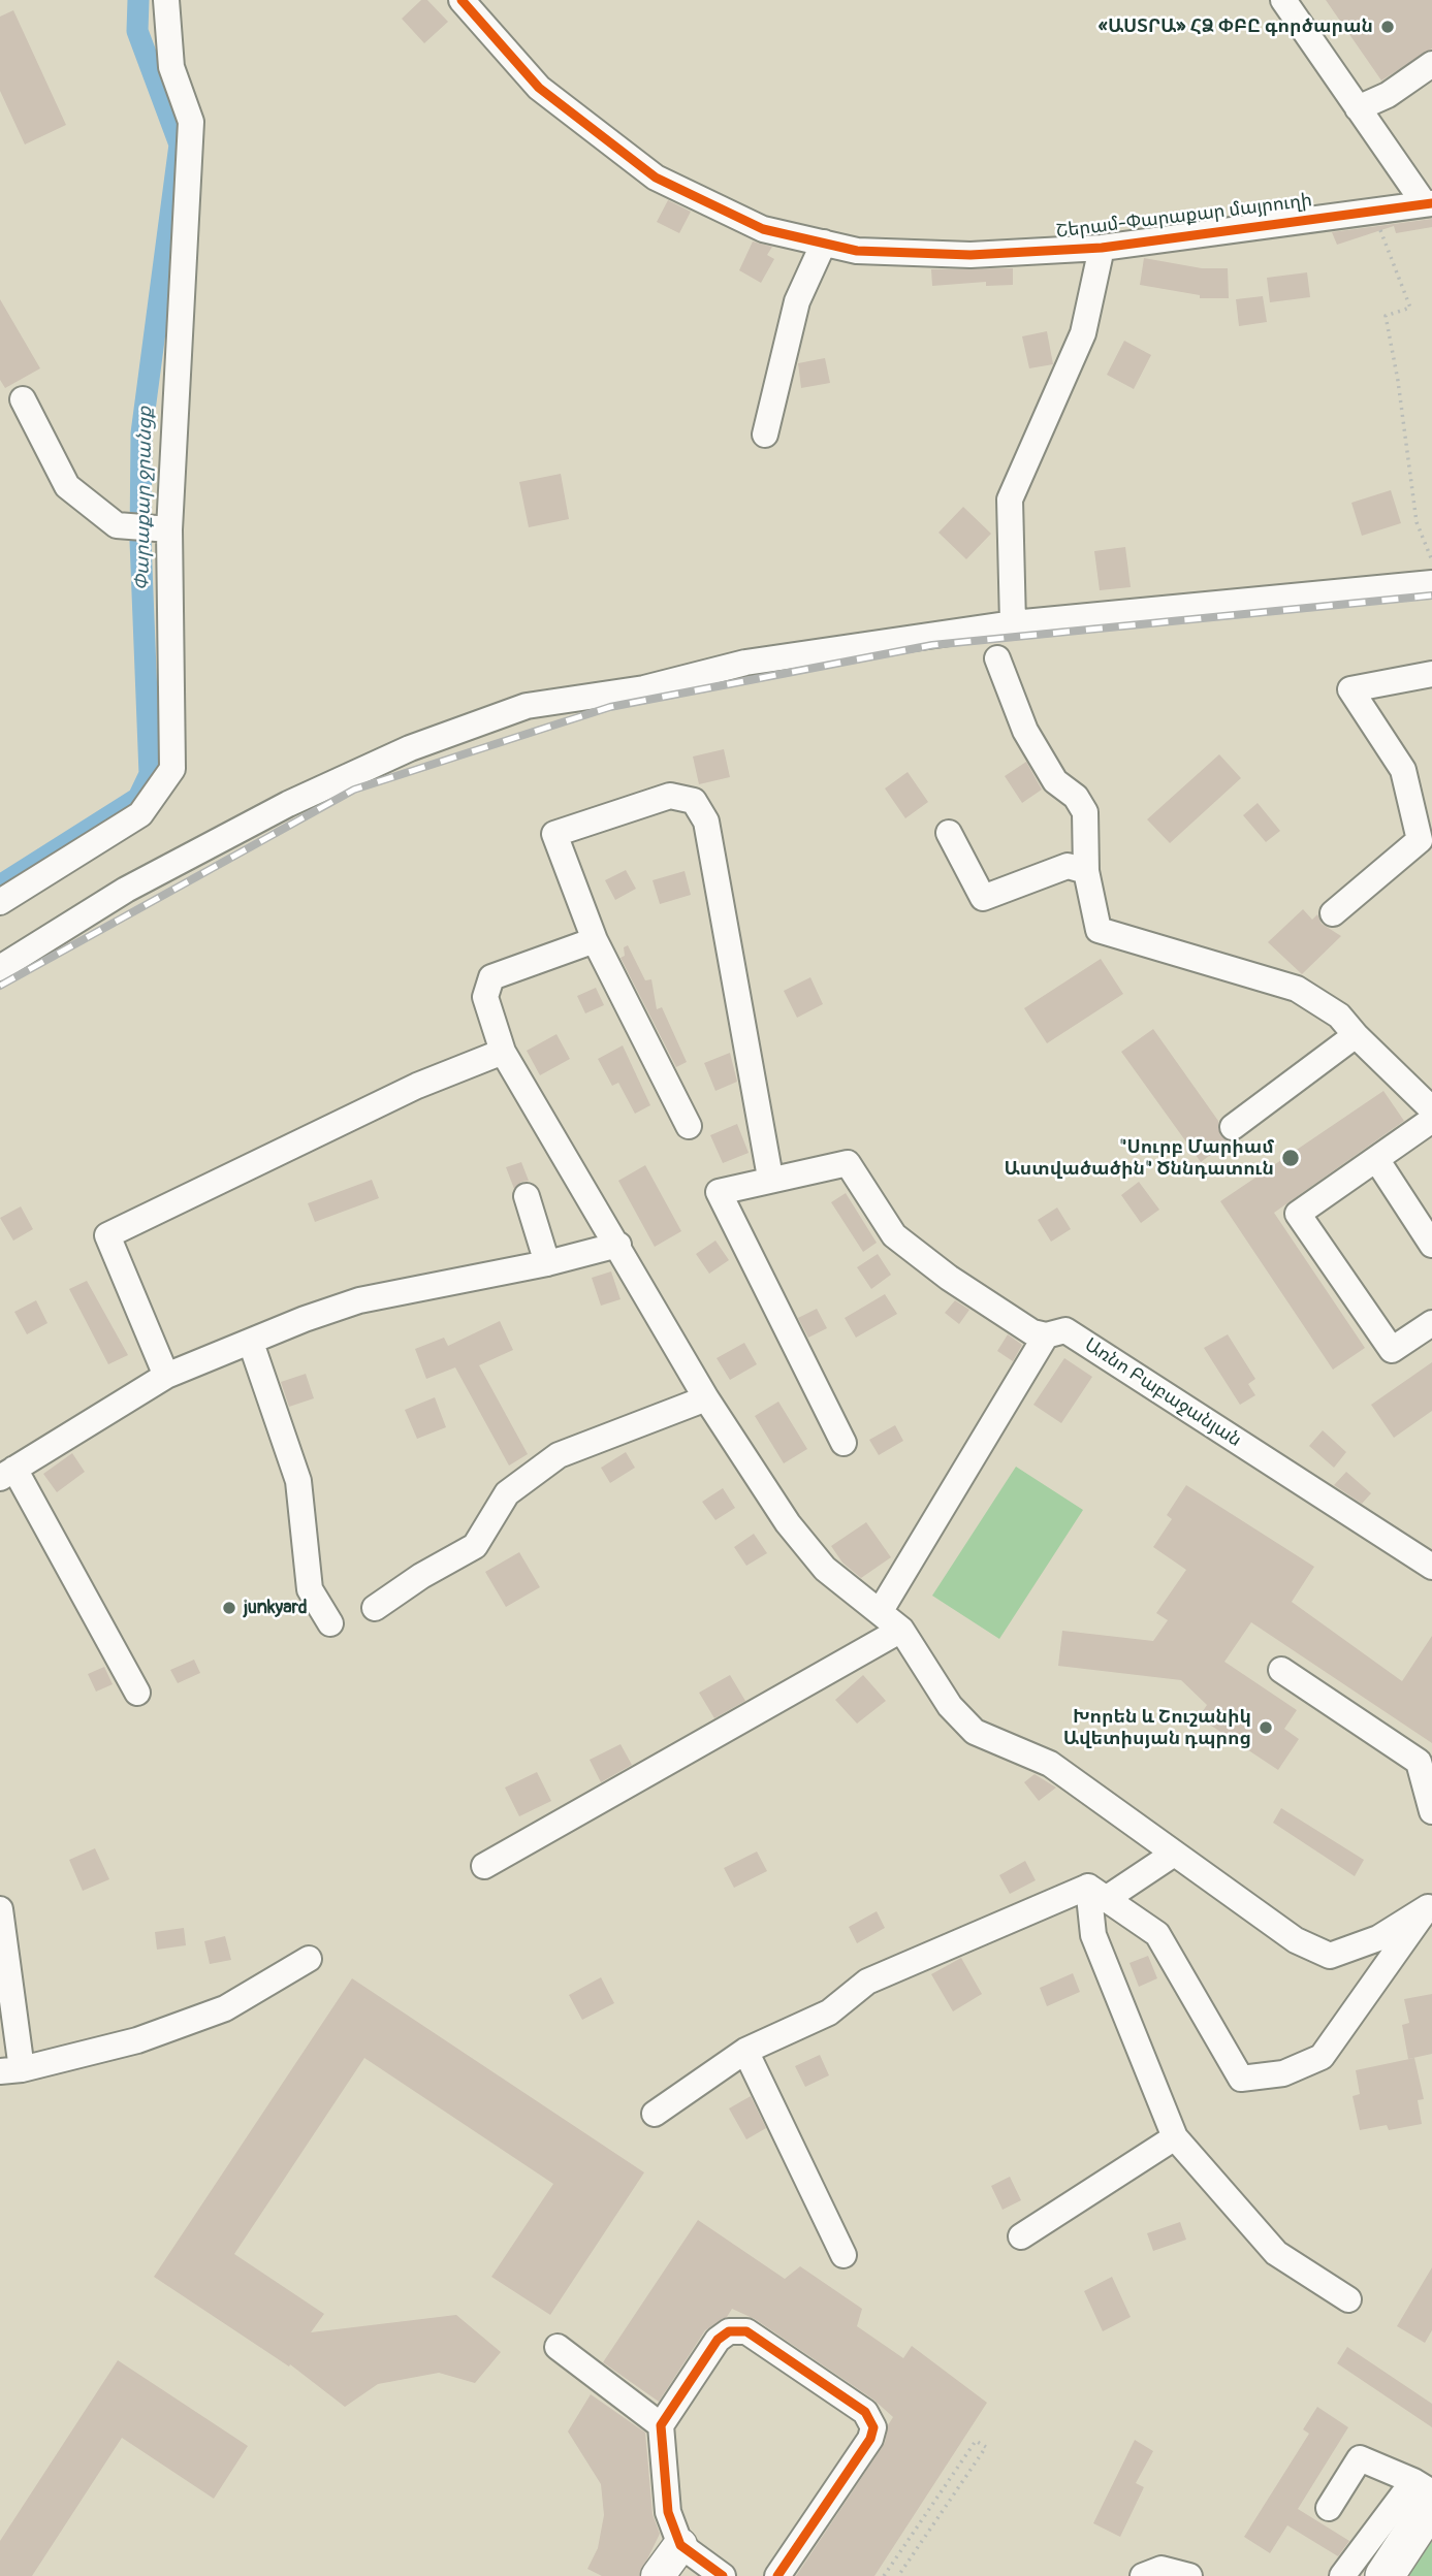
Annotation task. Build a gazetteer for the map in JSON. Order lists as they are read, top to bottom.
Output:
{
  "streets": {
    "street": ["Շերամ-Փարաքար մայրուղի", "Առնո Բաբաջանյան"]
  },
  "water": ["Փարաքար ջրանցք"],
  "places": [
    "«ԱՍՏՐԱ» ՀՁ ՓԲԸ գործարան",
    "\"Սուրբ Մարիամ Աստվածածին\" Ծննդատուն",
    "junkyard",
    "Խորեն և Շուշանիկ Ավետիսյան դպրոց"
  ]
}
